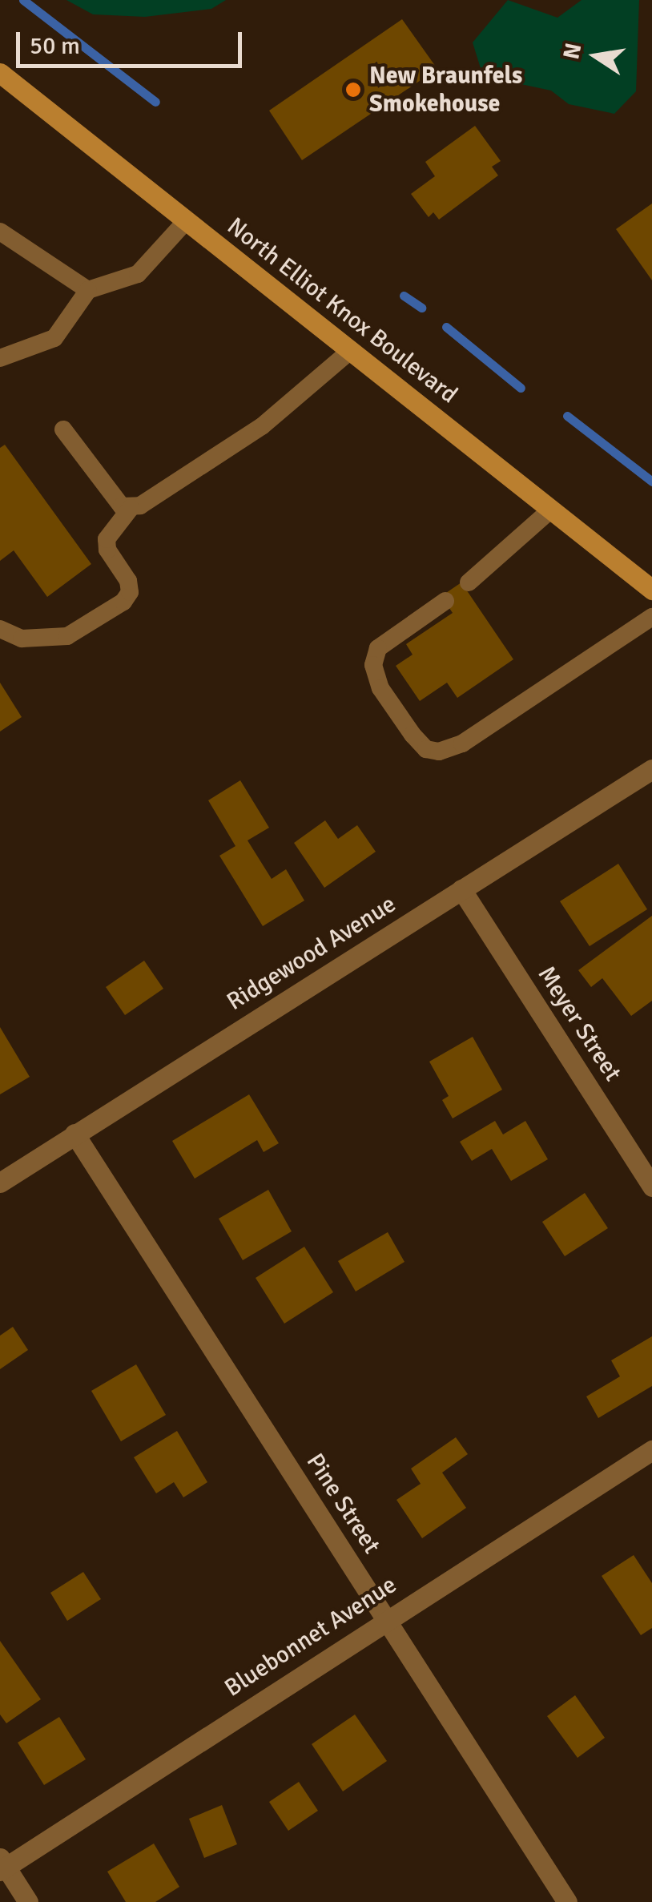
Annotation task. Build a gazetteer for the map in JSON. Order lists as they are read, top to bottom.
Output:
{
  "streets": {
    "main road": ["North Elliot Knox Boulevard"],
    "street": [
      "Ridgewood Avenue",
      "Meyer Street",
      "Pine Street",
      "Bluebonnet Avenue"
    ]
  },
  "crossings": [
    ["Ridgewood Avenue", "Meyer Street"],
    ["Ridgewood Avenue", "Pine Street"],
    ["Pine Street", "Bluebonnet Avenue"]
  ],
  "places": ["New Braunfels Smokehouse"],
  "scale_bar": "50 m",
  "north": "left"
}
